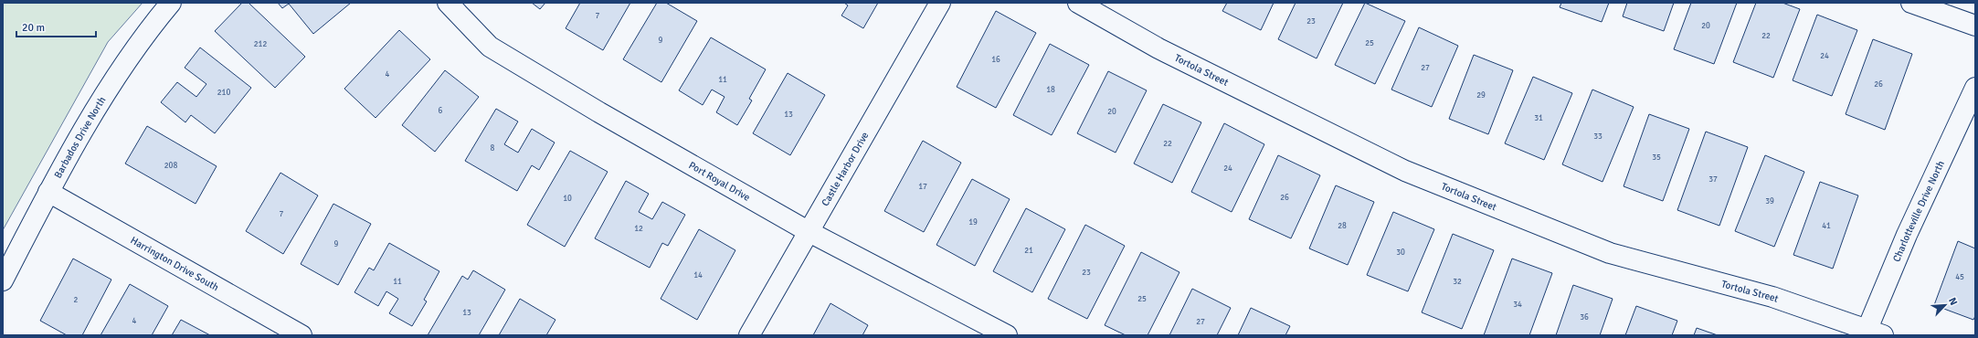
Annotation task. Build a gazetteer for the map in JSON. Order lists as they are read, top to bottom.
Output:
{
  "streets": {
    "street": [
      "Tortola Street",
      "Barbados Drive North",
      "Castle Harbor Drive",
      "Port Royal Drive",
      "Charlotteville Drive North",
      "Harrington Drive South"
    ]
  },
  "crossings": [
    ["Tortola Street", "Charlotteville Drive North"],
    ["Barbados Drive North", "Harrington Drive South"],
    ["Castle Harbor Drive", "Port Royal Drive"]
  ],
  "house_numbers": [
    "7",
    "23",
    "20",
    "22",
    "9",
    "25",
    "212",
    "24",
    "16",
    "27",
    "4",
    "11",
    "26",
    "18",
    "210",
    "29",
    "6",
    "20",
    "13",
    "31",
    "33",
    "22",
    "8",
    "35",
    "208",
    "24",
    "37",
    "17",
    "26",
    "10",
    "39",
    "7",
    "19",
    "28",
    "41",
    "12",
    "9",
    "21",
    "30",
    "23",
    "14",
    "45",
    "11",
    "32",
    "25",
    "2",
    "34",
    "13",
    "36",
    "4",
    "27"
  ],
  "scale_bar": "20 m",
  "north": "top right"
}
